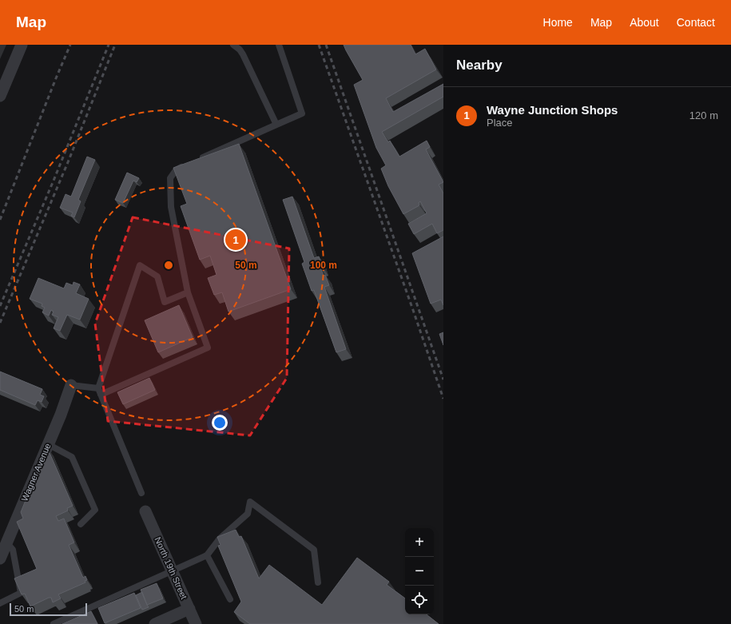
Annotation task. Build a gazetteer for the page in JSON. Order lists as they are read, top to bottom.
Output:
{
  "streets": {
    "street": ["Wagner Avenue", "North 19th Street"]
  },
  "scale_bar": "50 m",
  "page": {
    "header": "Map",
    "nav": [
      "Home",
      "Map",
      "About",
      "Contact"
    ],
    "heading": "Nearby",
    "list": [
      {
        "mark": "1",
        "name": "Wayne Junction Shops",
        "note": "Place",
        "value": "120 m"
      }
    ],
    "pins": "1",
    "map_buttons": ["+", "−"],
    "scale": "50 m"
  },
  "rings": ["50 m", "100 m"]
}
